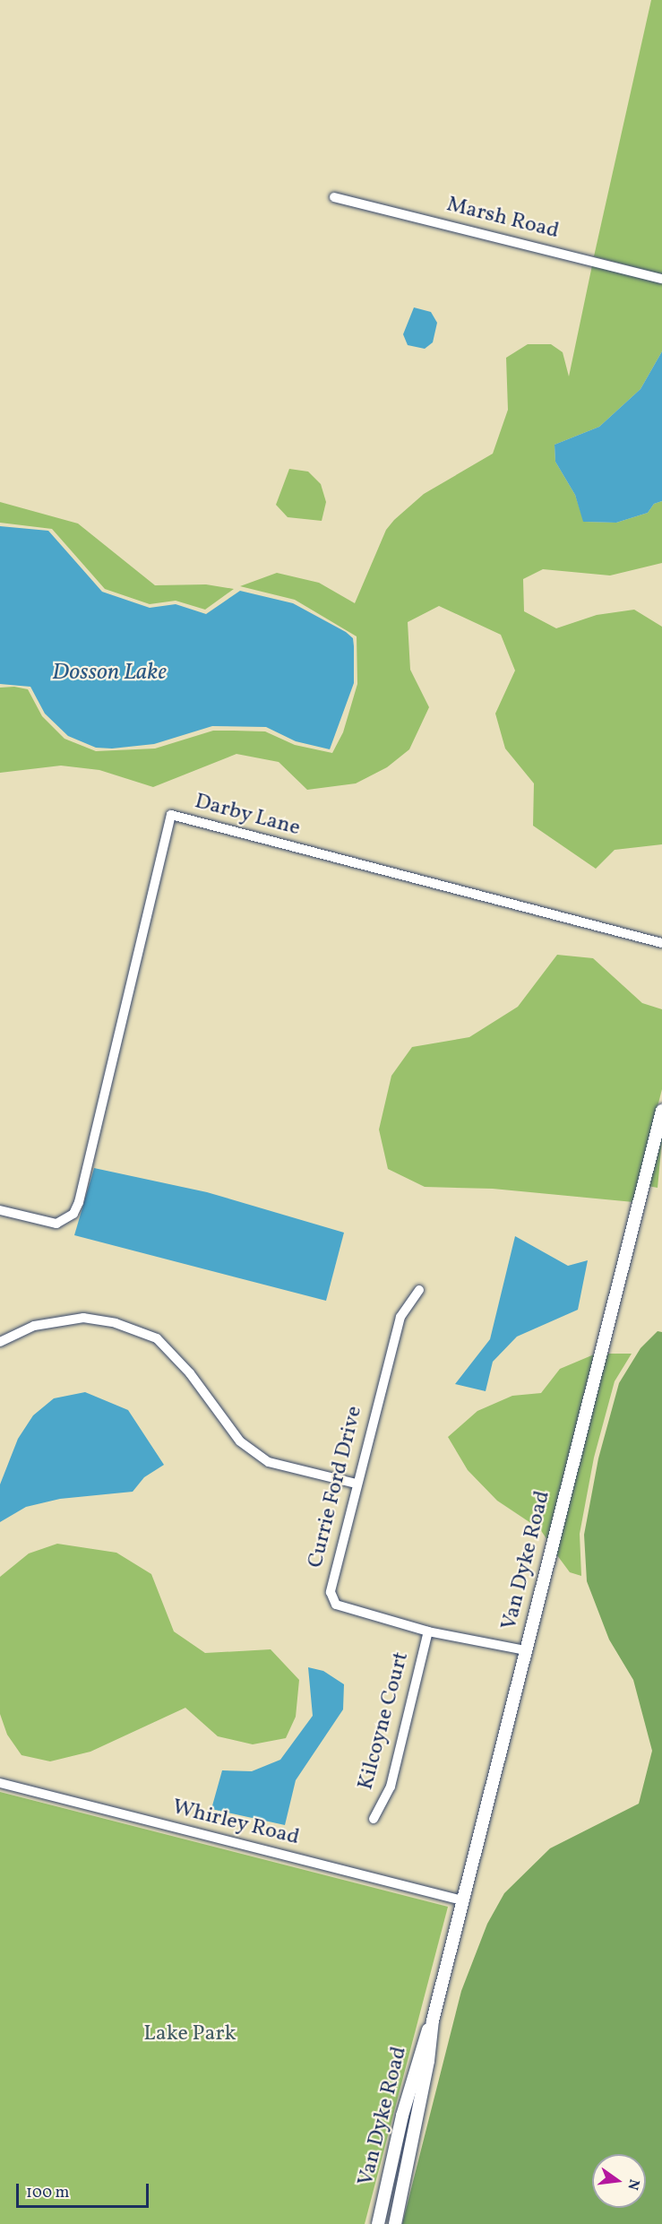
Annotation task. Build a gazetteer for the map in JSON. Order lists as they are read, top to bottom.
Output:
{
  "streets": {
    "main road": ["Van Dyke Road"],
    "street": [
      "Marsh Road",
      "Darby Lane",
      "Currie Ford Drive",
      "Kilcoyne Court",
      "Whirley Road"
    ]
  },
  "crossings": [
    ["Currie Ford Drive", "Van Dyke Road"],
    ["Currie Ford Drive", "Kilcoyne Court"],
    ["Van Dyke Road", "Whirley Road"]
  ],
  "water": ["Dosson Lake"],
  "parks": ["Lake Park"],
  "scale_bar": "100 m",
  "north": "right"
}
